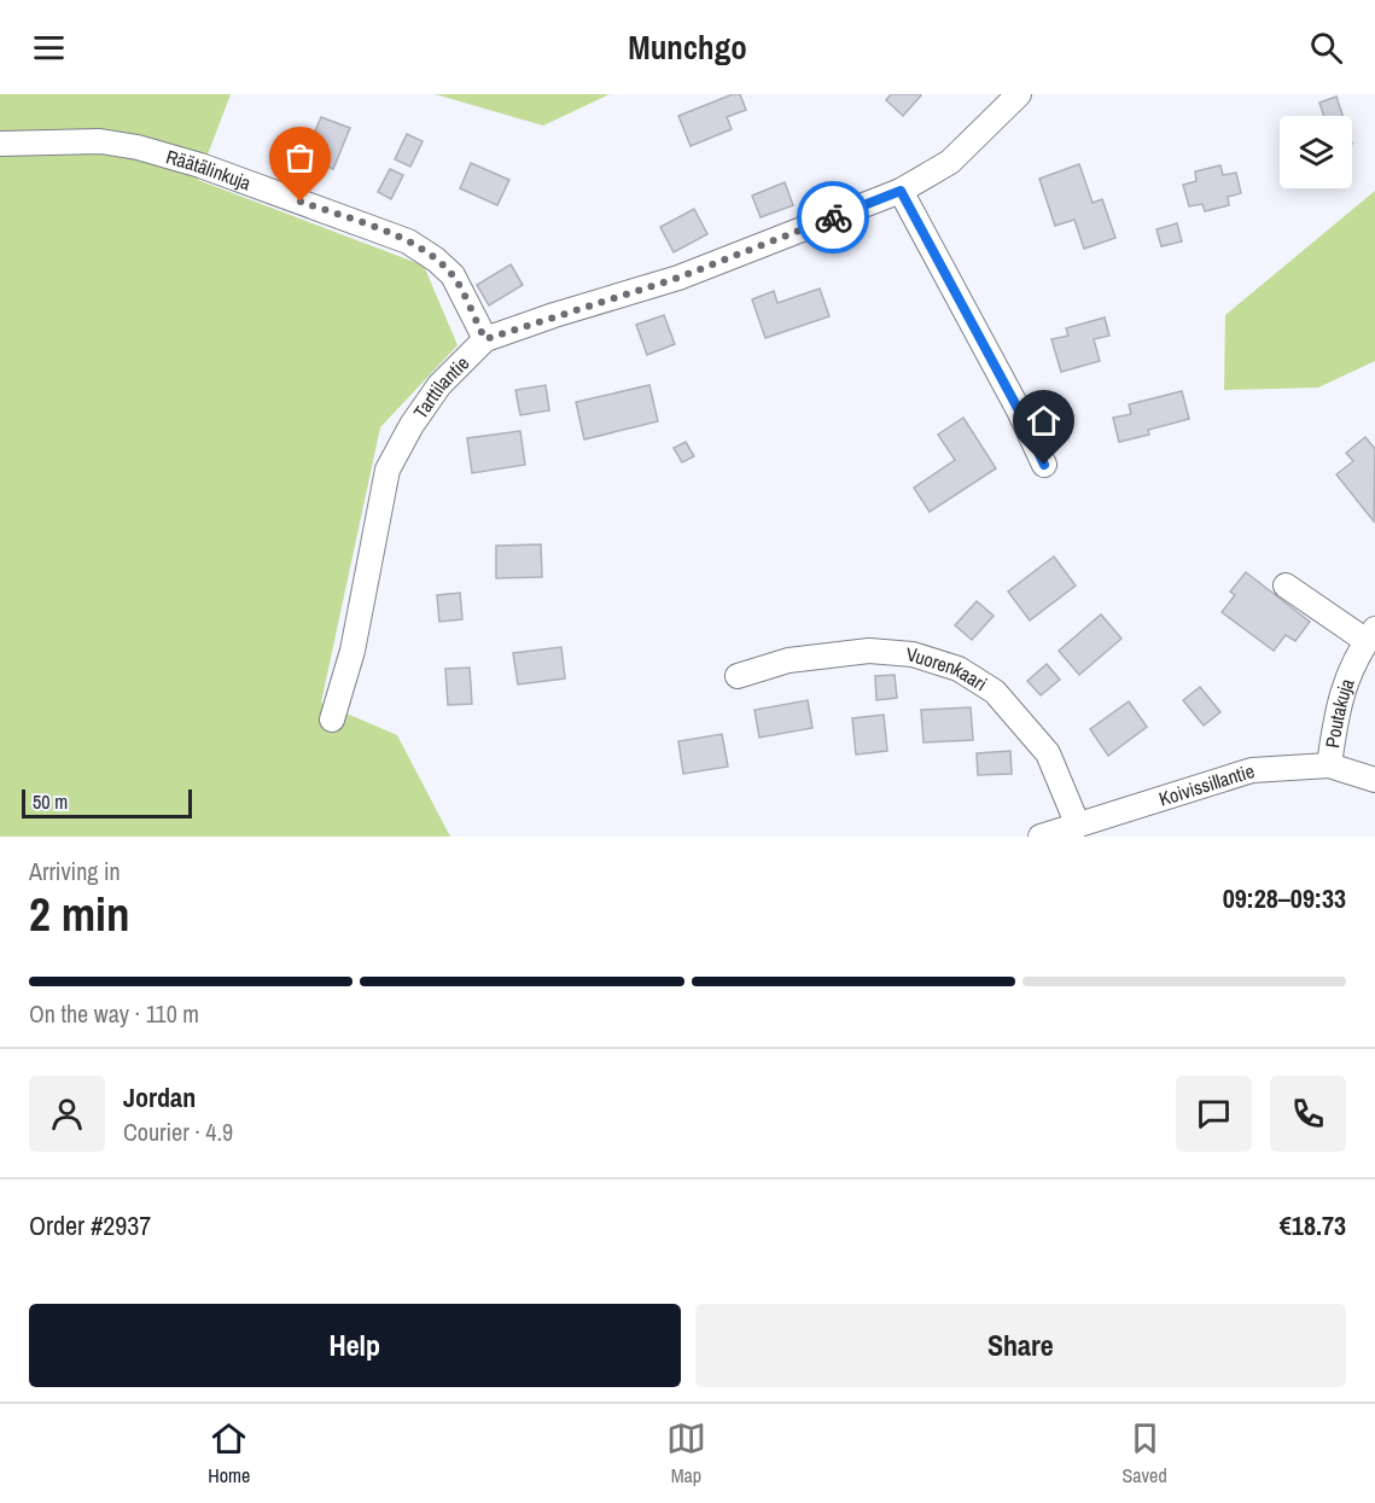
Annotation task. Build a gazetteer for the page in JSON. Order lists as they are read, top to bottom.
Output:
{
  "streets": {
    "street": [
      "Räätälinkuja",
      "Tarttilantie",
      "Vuorenkaari",
      "Poutakuja",
      "Koivissillantie"
    ]
  },
  "crossings": [
    ["Räätälinkuja", "Tarttilantie"],
    ["Vuorenkaari", "Koivissillantie"],
    ["Poutakuja", "Koivissillantie"]
  ],
  "scale_bar": "50 m",
  "page": {
    "header": "Munchgo",
    "scale": "50 m",
    "heading": ["2 min", "Arriving in", "09:28–09:33"],
    "panel": [
      "Jordan",
      "Courier · 4.9",
      "Order #2937",
      "€18.73"
    ],
    "bar": "On the way · 110 m",
    "buttons": ["Help", "Share"],
    "tabs": ["Home", "Map", "Saved"]
  }
}
